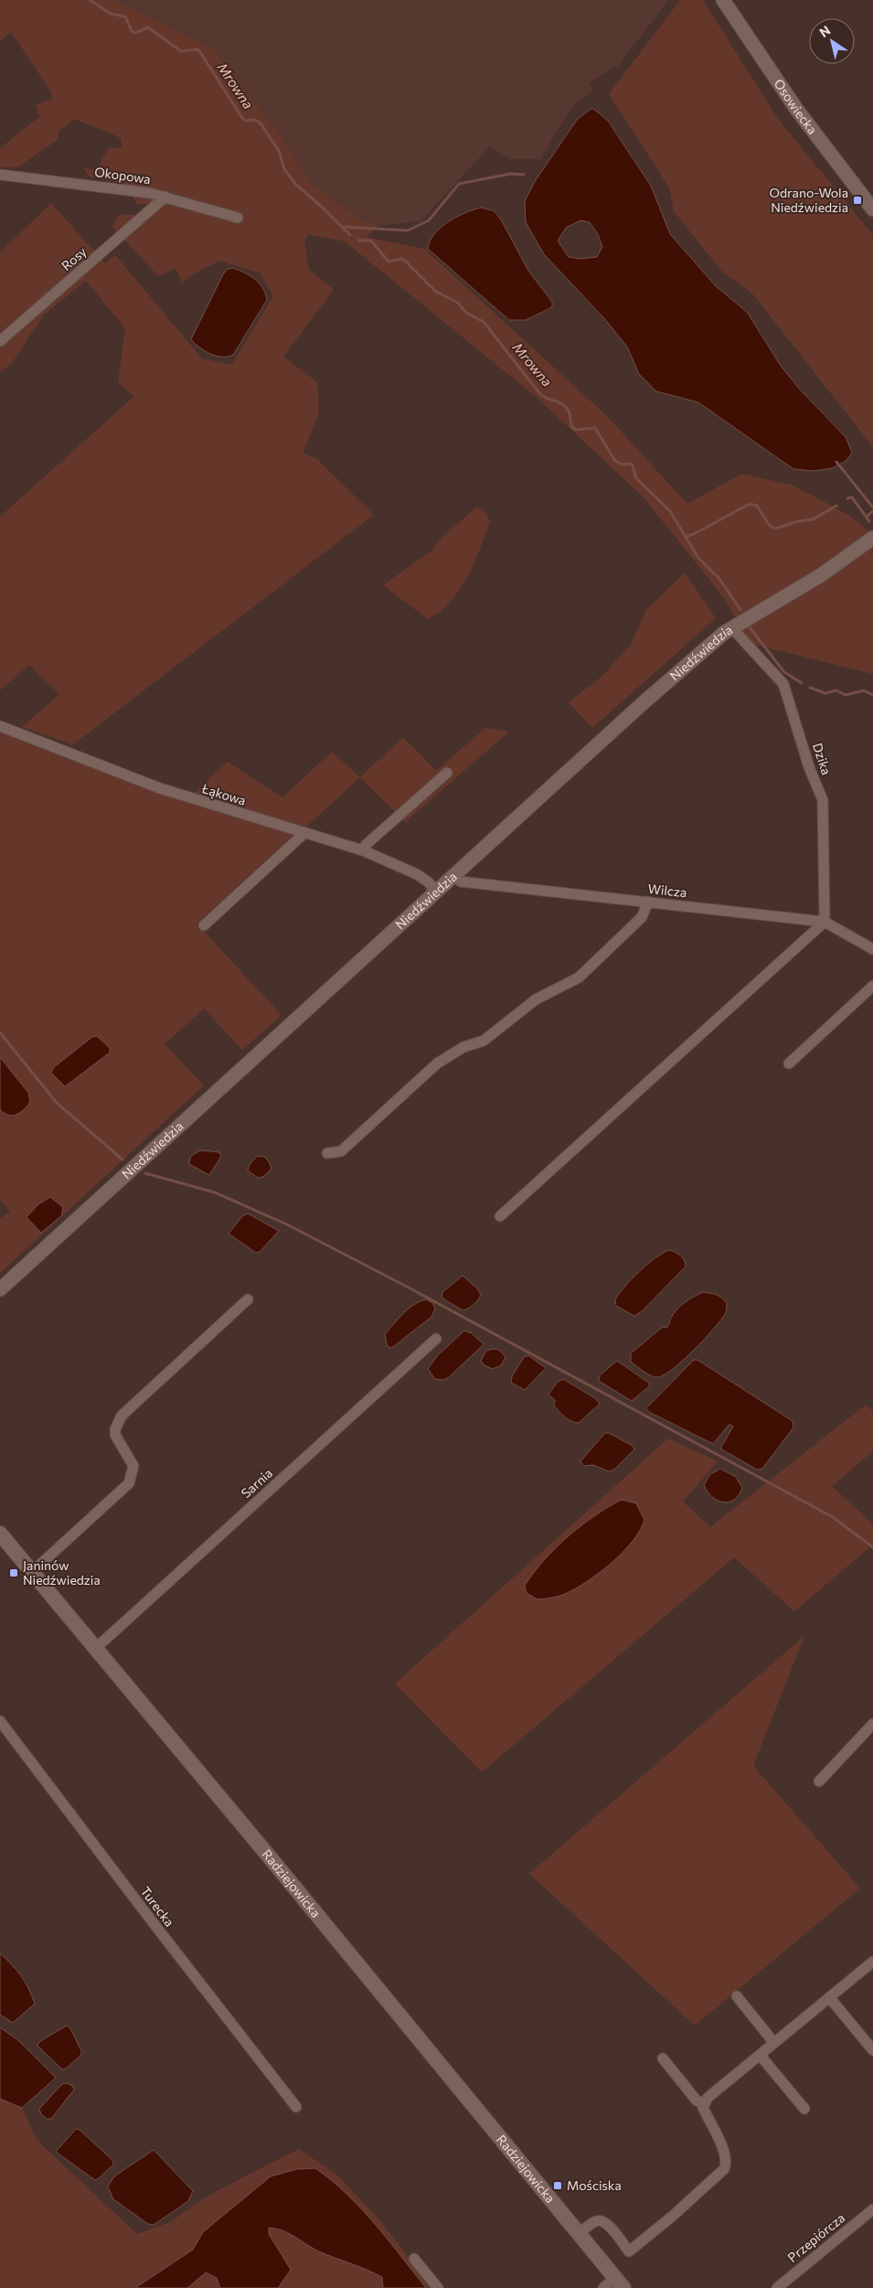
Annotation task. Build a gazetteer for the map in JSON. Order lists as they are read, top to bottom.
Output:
{
  "streets": {
    "main road": ["Radziejowicka"],
    "street": [
      "Osowiecka",
      "Okopowa",
      "Rosy",
      "Niedźwiedzia",
      "Dzika",
      "Łąkowa",
      "Wilcza",
      "Sarnia",
      "Turecka",
      "Przepiórcza"
    ]
  },
  "crossings": [
    ["Okopowa", "Rosy"],
    ["Niedźwiedzia", "Dzika"],
    ["Niedźwiedzia", "Łąkowa"],
    ["Niedźwiedzia", "Wilcza"],
    ["Dzika", "Wilcza"],
    ["Sarnia", "Radziejowicka"]
  ],
  "water": ["Mrowna"],
  "places": {
    "transit": ["Odrano-Wola Niedźwiedzia", "Janinów Niedźwiedzia", "Mościska"]
  },
  "north": "top left"
}
